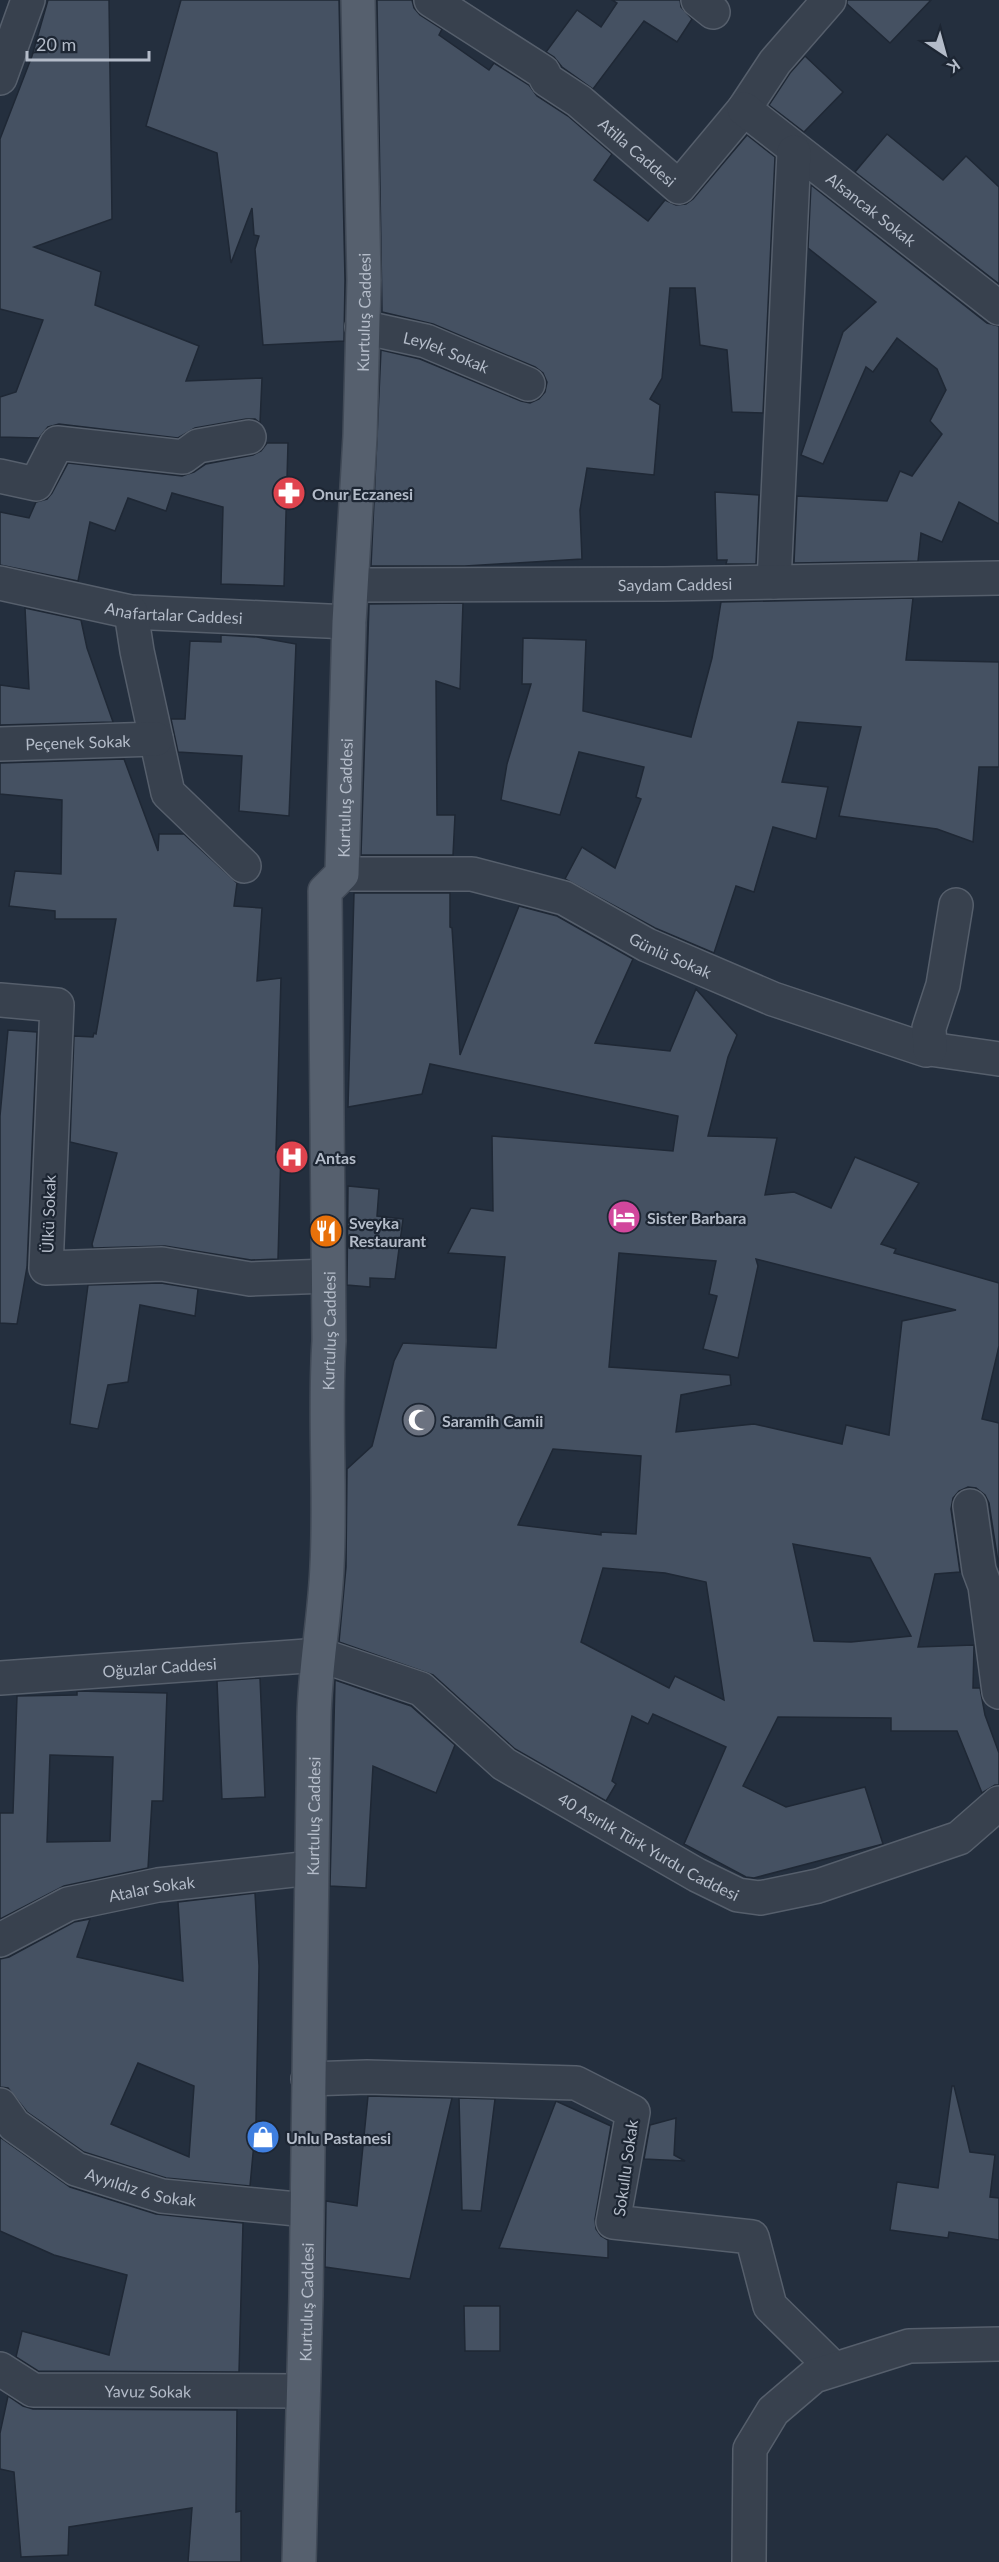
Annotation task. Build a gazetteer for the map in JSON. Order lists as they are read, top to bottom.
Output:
{
  "streets": {
    "main road": ["Kurtuluş Caddesi"],
    "street": [
      "Atilla Caddesi",
      "Alsancak Sokak",
      "Leylek Sokak",
      "Saydam Caddesi",
      "Anafartalar Caddesi",
      "Peçenek Sokak",
      "Günlü Sokak",
      "Ülkü Sokak",
      "Oğuzlar Caddesi",
      "40 Asırlık Türk Yurdu Caddesi",
      "Atalar Sokak",
      "Sokullu Sokak",
      "Ayyıldız 6 Sokak",
      "Yavuz Sokak"
    ]
  },
  "crossings": [
    ["Atilla Caddesi", "Alsancak Sokak"],
    ["Kurtuluş Caddesi", "Leylek Sokak"],
    ["Kurtuluş Caddesi", "Saydam Caddesi"],
    ["Kurtuluş Caddesi", "Anafartalar Caddesi"],
    ["Kurtuluş Caddesi", "Günlü Sokak"],
    ["Kurtuluş Caddesi", "Ülkü Sokak"],
    ["Kurtuluş Caddesi", "Oğuzlar Caddesi"],
    ["Kurtuluş Caddesi", "40 Asırlık Türk Yurdu Caddesi"],
    ["Kurtuluş Caddesi", "Atalar Sokak"],
    ["Kurtuluş Caddesi", "Sokullu Sokak"],
    ["Kurtuluş Caddesi", "Ayyıldız 6 Sokak"],
    ["Kurtuluş Caddesi", "Yavuz Sokak"],
    ["Oğuzlar Caddesi", "40 Asırlık Türk Yurdu Caddesi"]
  ],
  "places": {
    "pharmacy": ["Onur Eczanesi"],
    "hospital": ["Antas"],
    "hotel": ["Sister Barbara"],
    "restaurant": ["Sveyka Restaurant"],
    "mosque": ["Saramih Camii"],
    "shop": ["Unlu Pastanesi"]
  },
  "scale_bar": "20 m",
  "north": "bottom right"
}
